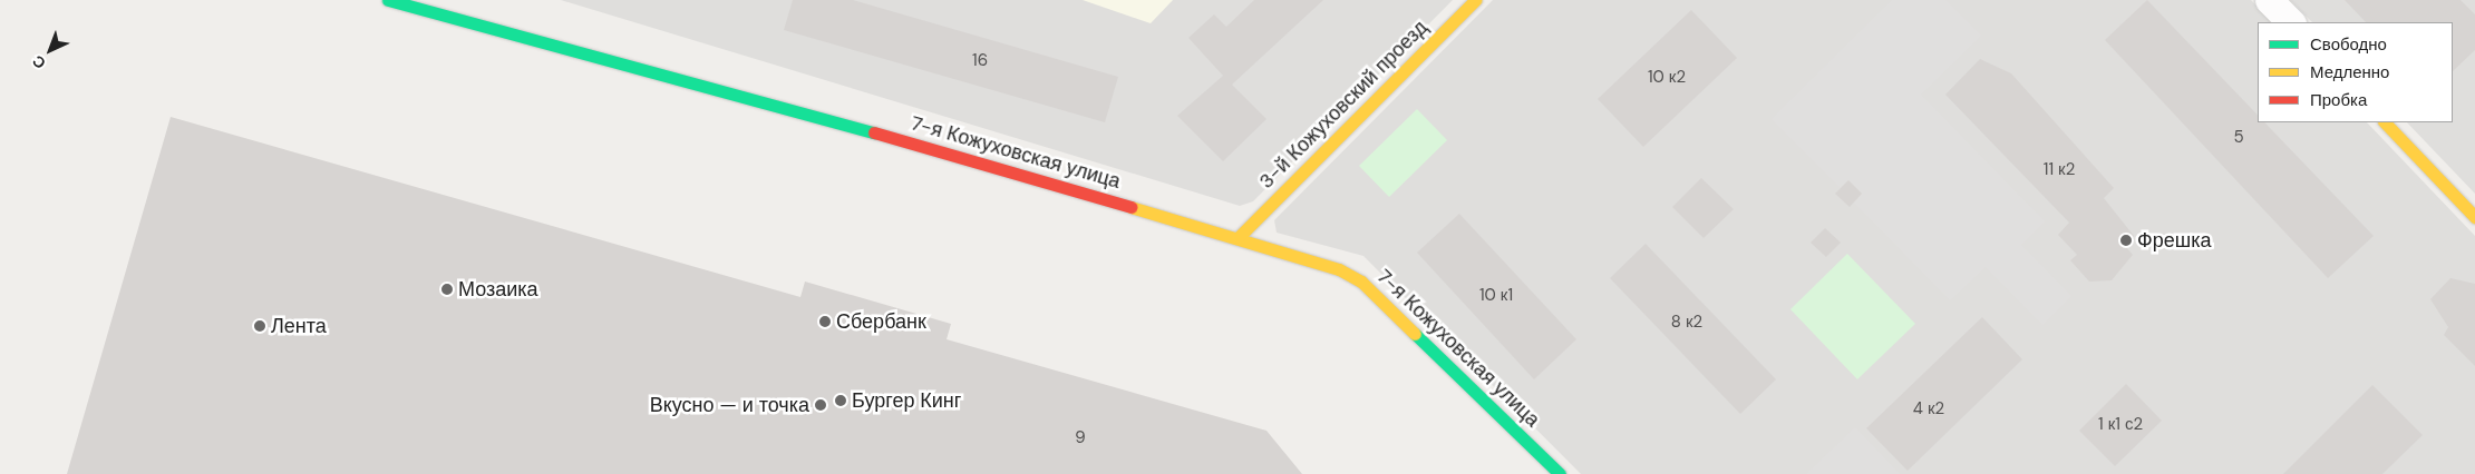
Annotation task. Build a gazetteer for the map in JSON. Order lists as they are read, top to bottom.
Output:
{
  "streets": {
    "street": ["3-й Кожуховский проезд", "7-я Кожуховская улица"]
  },
  "crossings": [
    ["3-й Кожуховский проезд", "7-я Кожуховская улица"]
  ],
  "places": [
    "Фрешка",
    "Мозаика",
    "Сбербанк",
    "Лента",
    "Бургер Кинг",
    "Вкусно — и точка"
  ],
  "house_numbers": [
    "16",
    "10 к2",
    "5",
    "11 к2",
    "10 к1",
    "8 к2",
    "4 к2",
    "1 к1 с2",
    "9"
  ],
  "legend": ["Свободно", "Медленно", "Пробка"],
  "north": "bottom left"
}
